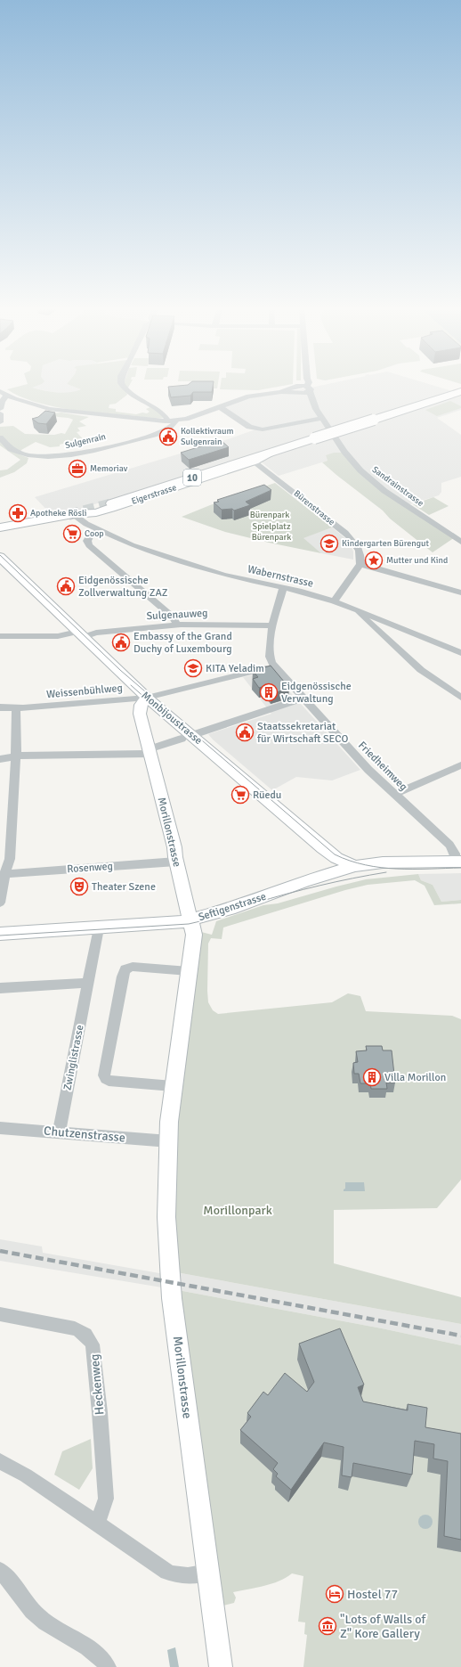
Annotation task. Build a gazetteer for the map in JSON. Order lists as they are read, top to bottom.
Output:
{
  "streets": {
    "main road": [
      "10",
      "Eigerstrasse",
      "Monbijoustrasse",
      "Morillonstrasse",
      "Seftigenstrasse"
    ],
    "street": [
      "Sulgenrain",
      "Sandrainstrasse",
      "Bürenstrasse",
      "Wabernstrasse",
      "Sulgenauweg",
      "Weissenbühlweg",
      "Friedheimweg",
      "Rosenweg",
      "Zwinglistrasse",
      "Chutzenstrasse",
      "Heckenweg"
    ]
  },
  "crossings": [
    ["Eigerstrasse", "Bürenstrasse"],
    ["Eigerstrasse", "Wabernstrasse"],
    ["Wabernstrasse", "Friedheimweg"],
    ["Sulgenauweg", "Monbijoustrasse"],
    ["Sulgenauweg", "Friedheimweg"],
    ["Weissenbühlweg", "Monbijoustrasse"],
    ["Weissenbühlweg", "Friedheimweg"],
    ["Weissenbühlweg", "Morillonstrasse"],
    ["Monbijoustrasse", "Morillonstrasse"],
    ["Monbijoustrasse", "Seftigenstrasse"],
    ["Friedheimweg", "Seftigenstrasse"],
    ["Morillonstrasse", "Rosenweg"],
    ["Morillonstrasse", "Seftigenstrasse"],
    ["Morillonstrasse", "Chutzenstrasse"],
    ["Seftigenstrasse", "Zwinglistrasse"],
    ["Zwinglistrasse", "Chutzenstrasse"]
  ],
  "parks": ["Bürenpark", "Spielplatz Bürenpark", "Morillonpark"],
  "places": {
    "public building": [
      "Kollektivraum Sulgenrain",
      "Eidgenössische Zollverwaltung ZAZ",
      "Embassy of the Grand Duchy of Luxembourg",
      "Staatssekretariat für Wirtschaft SECO"
    ],
    "office": ["Memoriav"],
    "pharmacy": ["Apotheke Rösli"],
    "supermarket": ["Coop", "Rüedu"],
    "school or university": ["Kindergarten Bürengut", "KITA Yeladim"],
    "place": ["Mutter und Kind"],
    "building": ["Eidgenössische Verwaltung", "Villa Morillon"],
    "theatre": ["Theater Szene"],
    "hotel": ["Hostel 77"],
    "museum": ["\"Lots of Walls of Z\" Kore Gallery"]
  }
}
